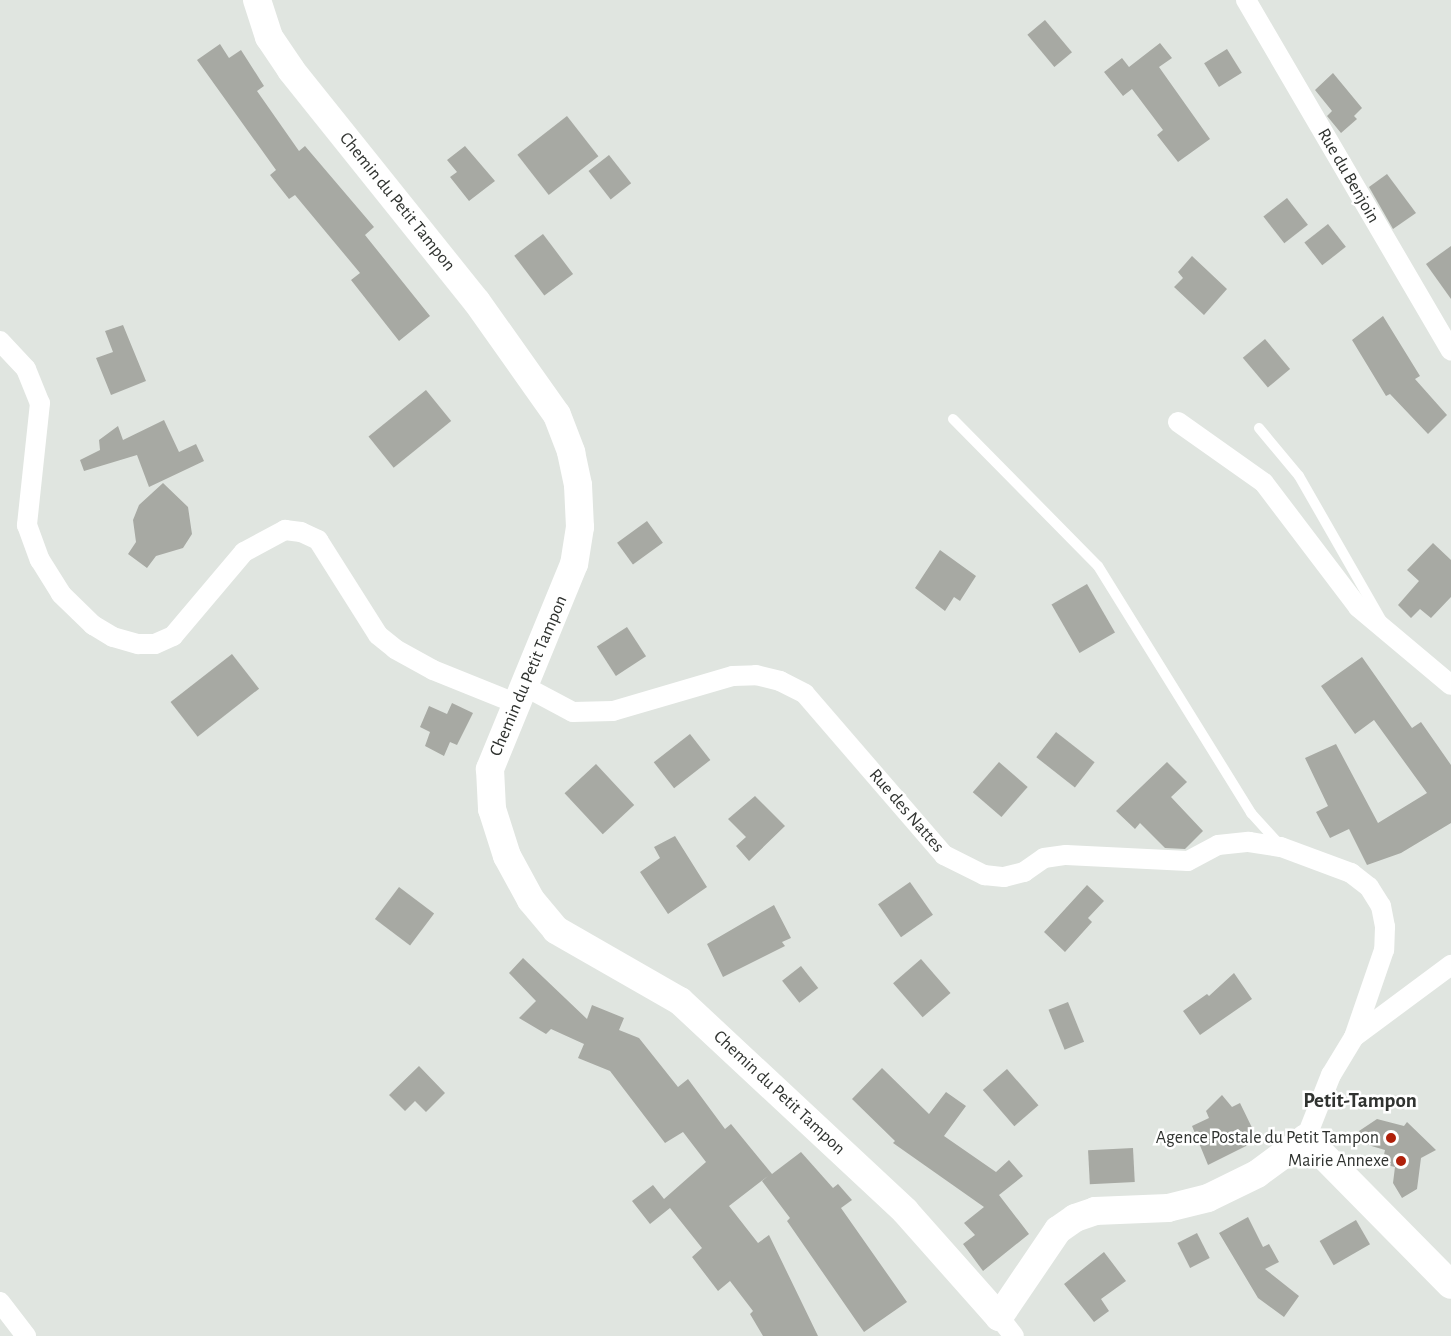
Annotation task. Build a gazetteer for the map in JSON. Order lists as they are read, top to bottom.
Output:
{
  "streets": {
    "street": ["Rue du Benjoin", "Chemin du Petit Tampon", "Rue des Nattes"]
  },
  "crossings": [
    ["Chemin du Petit Tampon", "Rue des Nattes"]
  ],
  "districts": ["Petit-Tampon"],
  "places": ["Agence Postale du Petit Tampon", "Mairie Annexe"]
}
